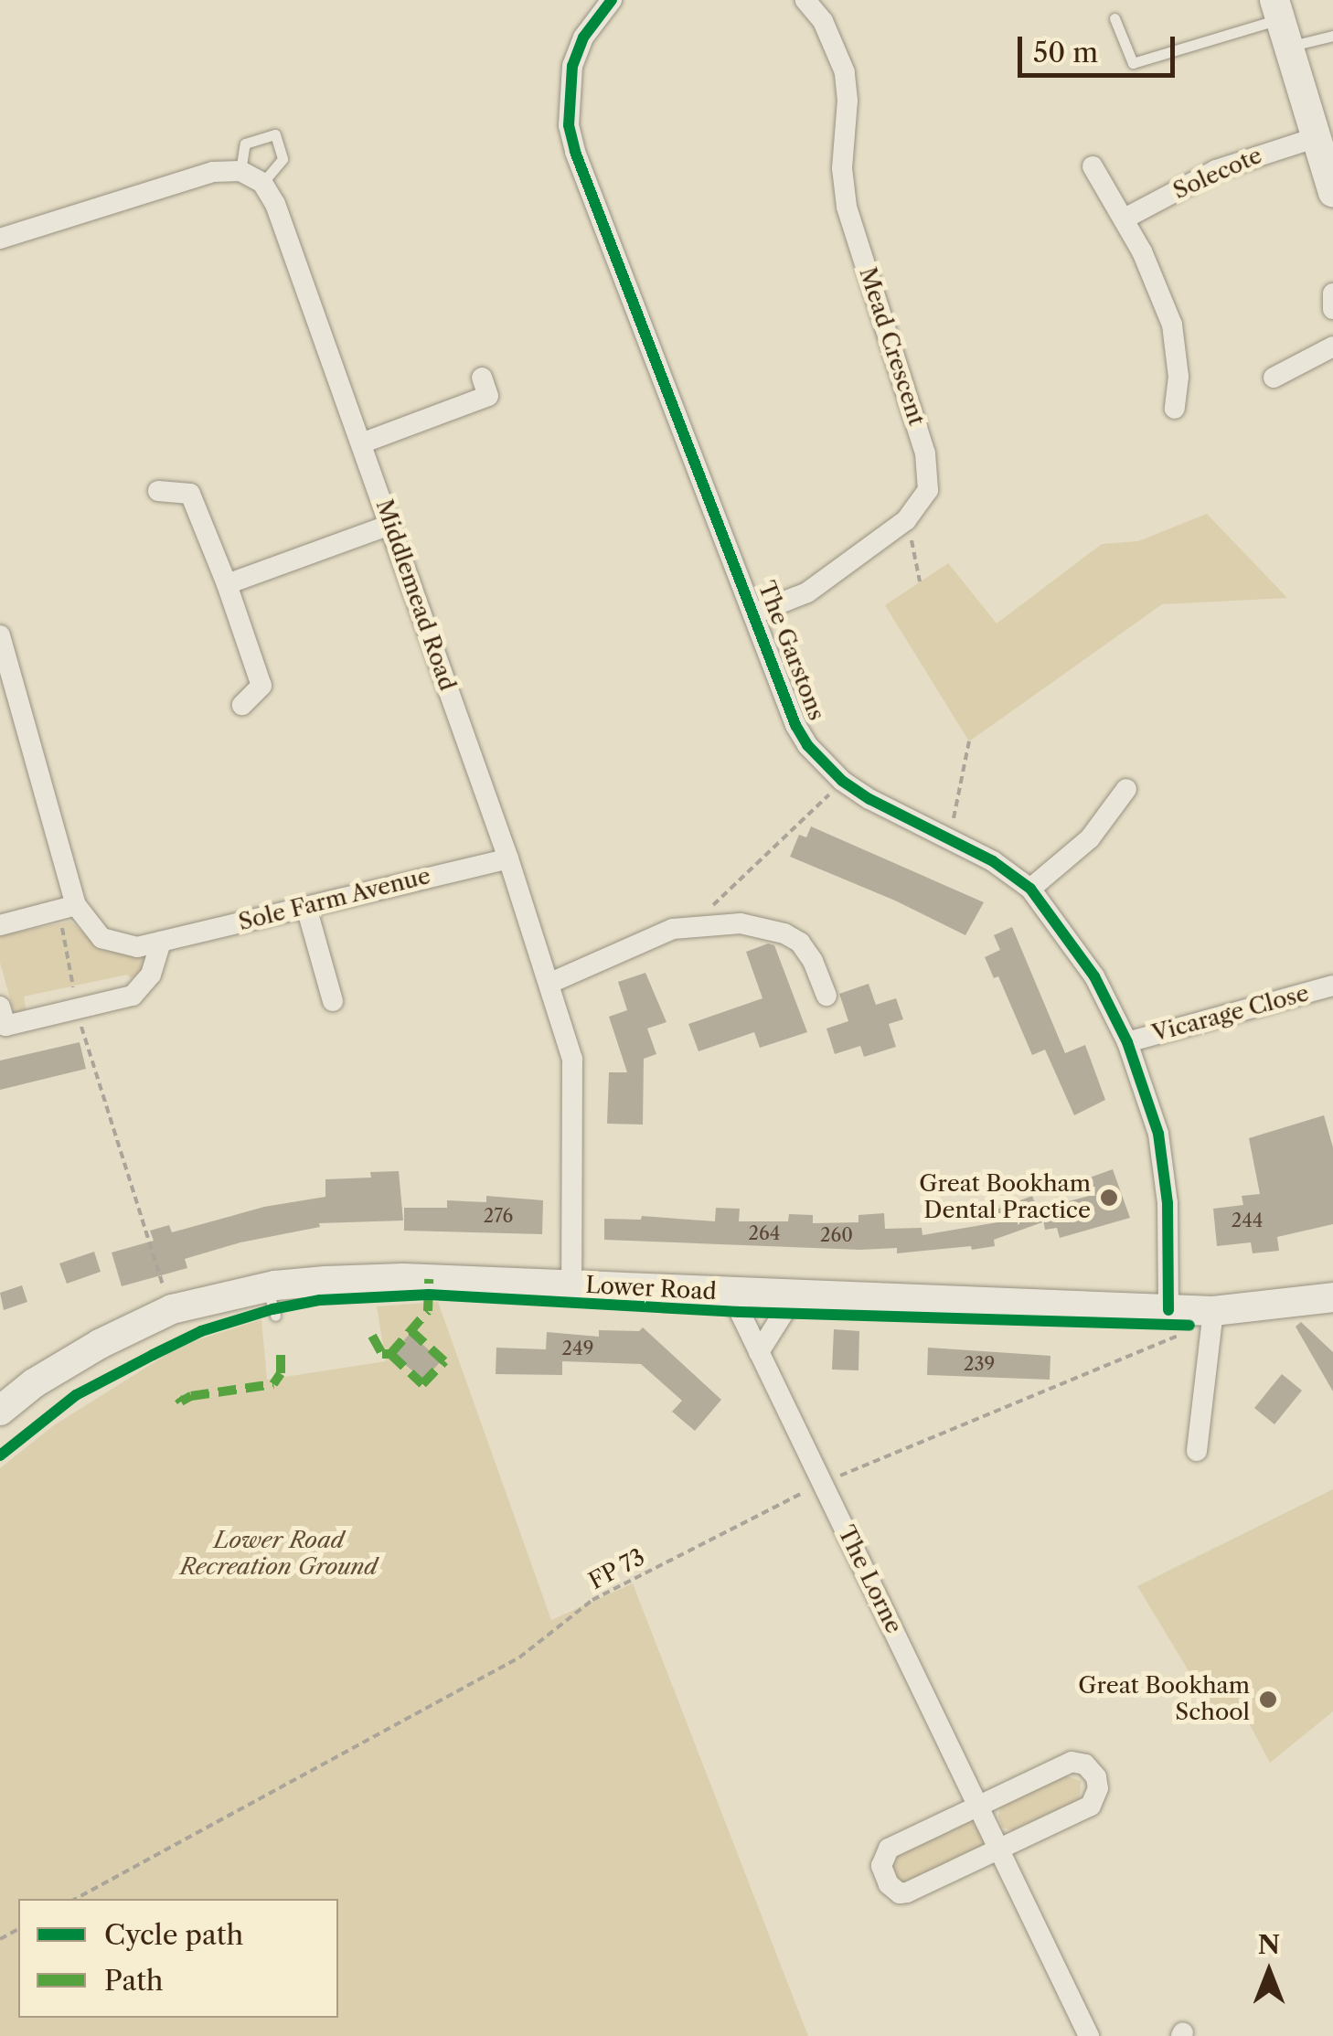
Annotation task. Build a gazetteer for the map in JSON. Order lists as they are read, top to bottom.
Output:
{
  "streets": {
    "street": [
      "Solecote",
      "Mead Crescent",
      "Middlemead Road",
      "The Garstons",
      "Sole Farm Avenue",
      "Vicarage Close",
      "Lower Road",
      "The Lorne"
    ],
    "path": ["FP 73"]
  },
  "crossings": [
    ["Mead Crescent", "The Garstons"],
    ["Middlemead Road", "Sole Farm Avenue"],
    ["Middlemead Road", "Lower Road"],
    ["The Garstons", "Vicarage Close"],
    ["The Garstons", "Lower Road"],
    ["The Garstons", "FP 73"],
    ["Lower Road", "FP 73"],
    ["Lower Road", "The Lorne"],
    ["FP 73", "The Lorne"]
  ],
  "parks": ["Lower Road Recreation Ground"],
  "places": ["Great Bookham Dental Practice", "Great Bookham School"],
  "house_numbers": [
    "276",
    "244",
    "264",
    "260",
    "249",
    "239"
  ],
  "legend": ["Cycle path", "Path"],
  "scale_bar": "50 m",
  "north": "top"
}
